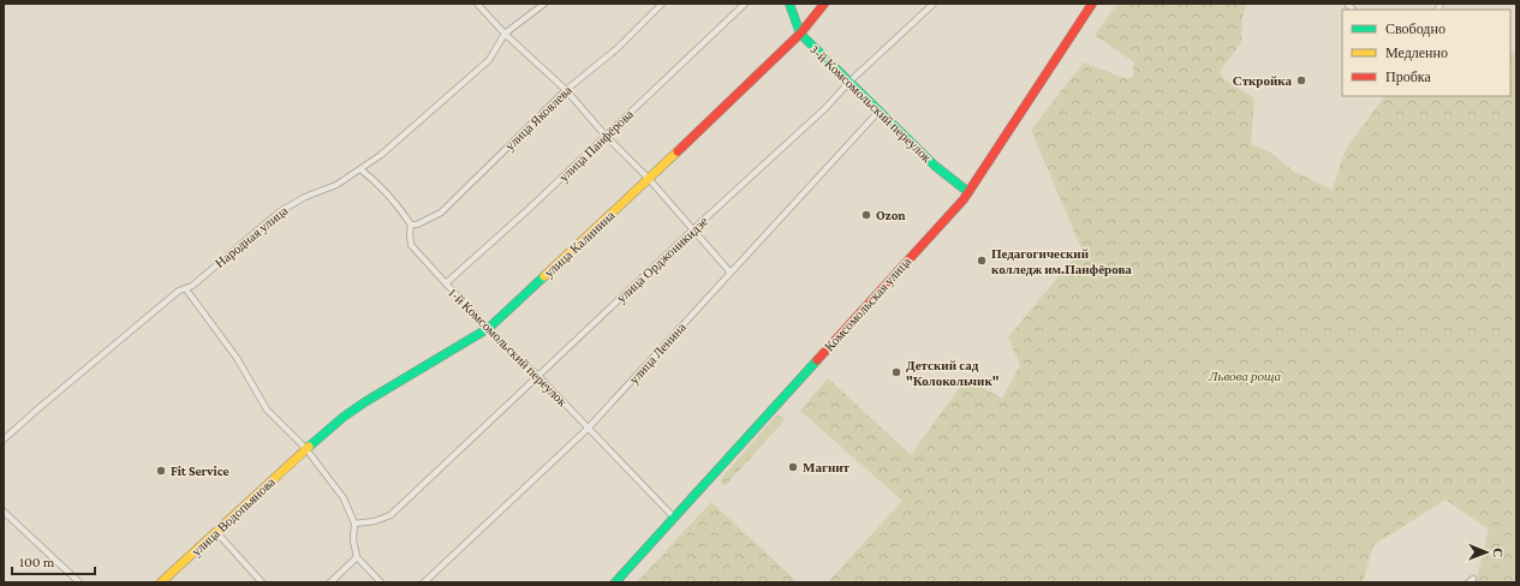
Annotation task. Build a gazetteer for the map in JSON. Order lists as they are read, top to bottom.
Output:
{
  "streets": {
    "street": [
      "3-й Комсомольский переулок",
      "улица Яковлева",
      "улица Панфёрова",
      "Народная улица",
      "улица Калинина",
      "улица Орджоникидзе",
      "Комсомольская улица",
      "1-й Комсомольский переулок",
      "улица Ленина",
      "улица Водопьянова"
    ]
  },
  "crossings": [
    ["3-й Комсомольский переулок", "улица Калинина"],
    ["3-й Комсомольский переулок", "улица Орджоникидзе"],
    ["3-й Комсомольский переулок", "Комсомольская улица"],
    ["3-й Комсомольский переулок", "улица Ленина"],
    ["улица Яковлева", "1-й Комсомольский переулок"],
    ["улица Панфёрова", "1-й Комсомольский переулок"],
    ["Народная улица", "1-й Комсомольский переулок"],
    ["улица Калинина", "1-й Комсомольский переулок"],
    ["улица Калинина", "улица Водопьянова"],
    ["улица Орджоникидзе", "1-й Комсомольский переулок"],
    ["Комсомольская улица", "1-й Комсомольский переулок"],
    ["1-й Комсомольский переулок", "улица Ленина"]
  ],
  "parks": ["Львова роща"],
  "places": [
    "Сткройка",
    "Ozon",
    "Педагогический колледж им.Панфёрова",
    "Детский сад \"Колокольчик\"",
    "Магнит",
    "Fit Service"
  ],
  "legend": ["Свободно", "Медленно", "Пробка"],
  "scale_bar": "100 m",
  "north": "right"
}
